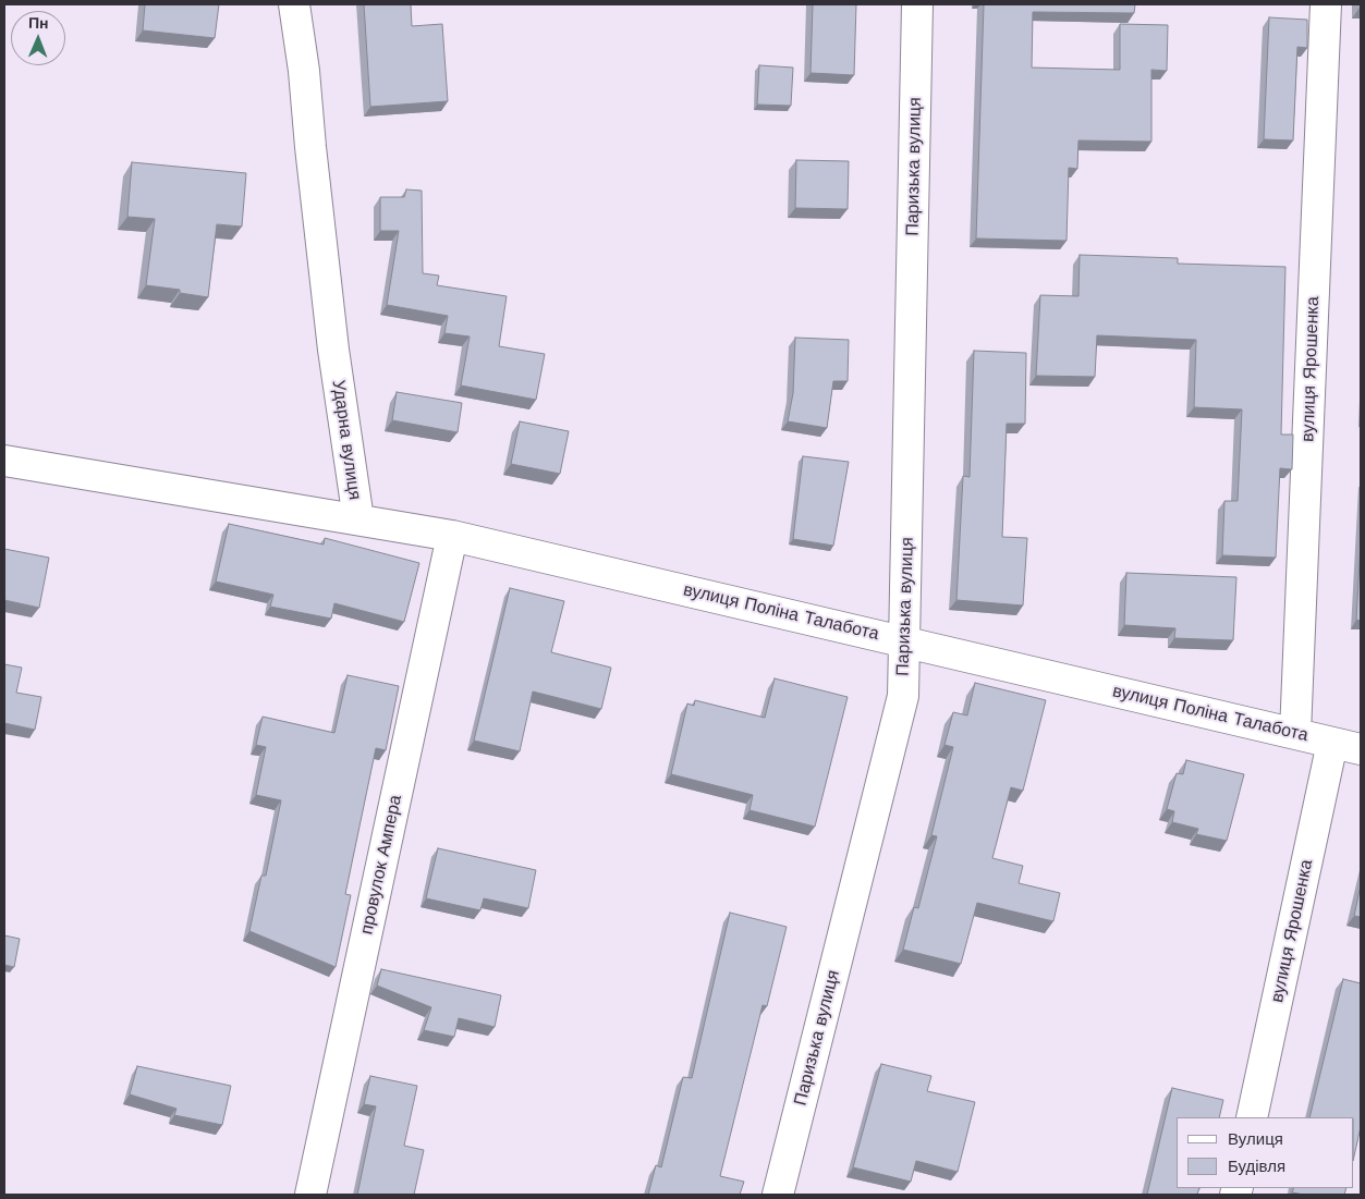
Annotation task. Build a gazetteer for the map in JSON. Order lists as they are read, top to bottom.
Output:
{
  "streets": {
    "street": [
      "Паризька вулиця",
      "вулиця Ярошенка",
      "Ударна вулиця",
      "вулиця Поліна Талабота",
      "провулок Ампера"
    ]
  },
  "crossings": [
    ["Паризька вулиця", "вулиця Поліна Талабота"],
    ["вулиця Ярошенка", "вулиця Поліна Талабота"],
    ["Ударна вулиця", "вулиця Поліна Талабота"],
    ["вулиця Поліна Талабота", "провулок Ампера"]
  ],
  "legend": ["Вулиця", "Будівля"],
  "north": "top"
}
